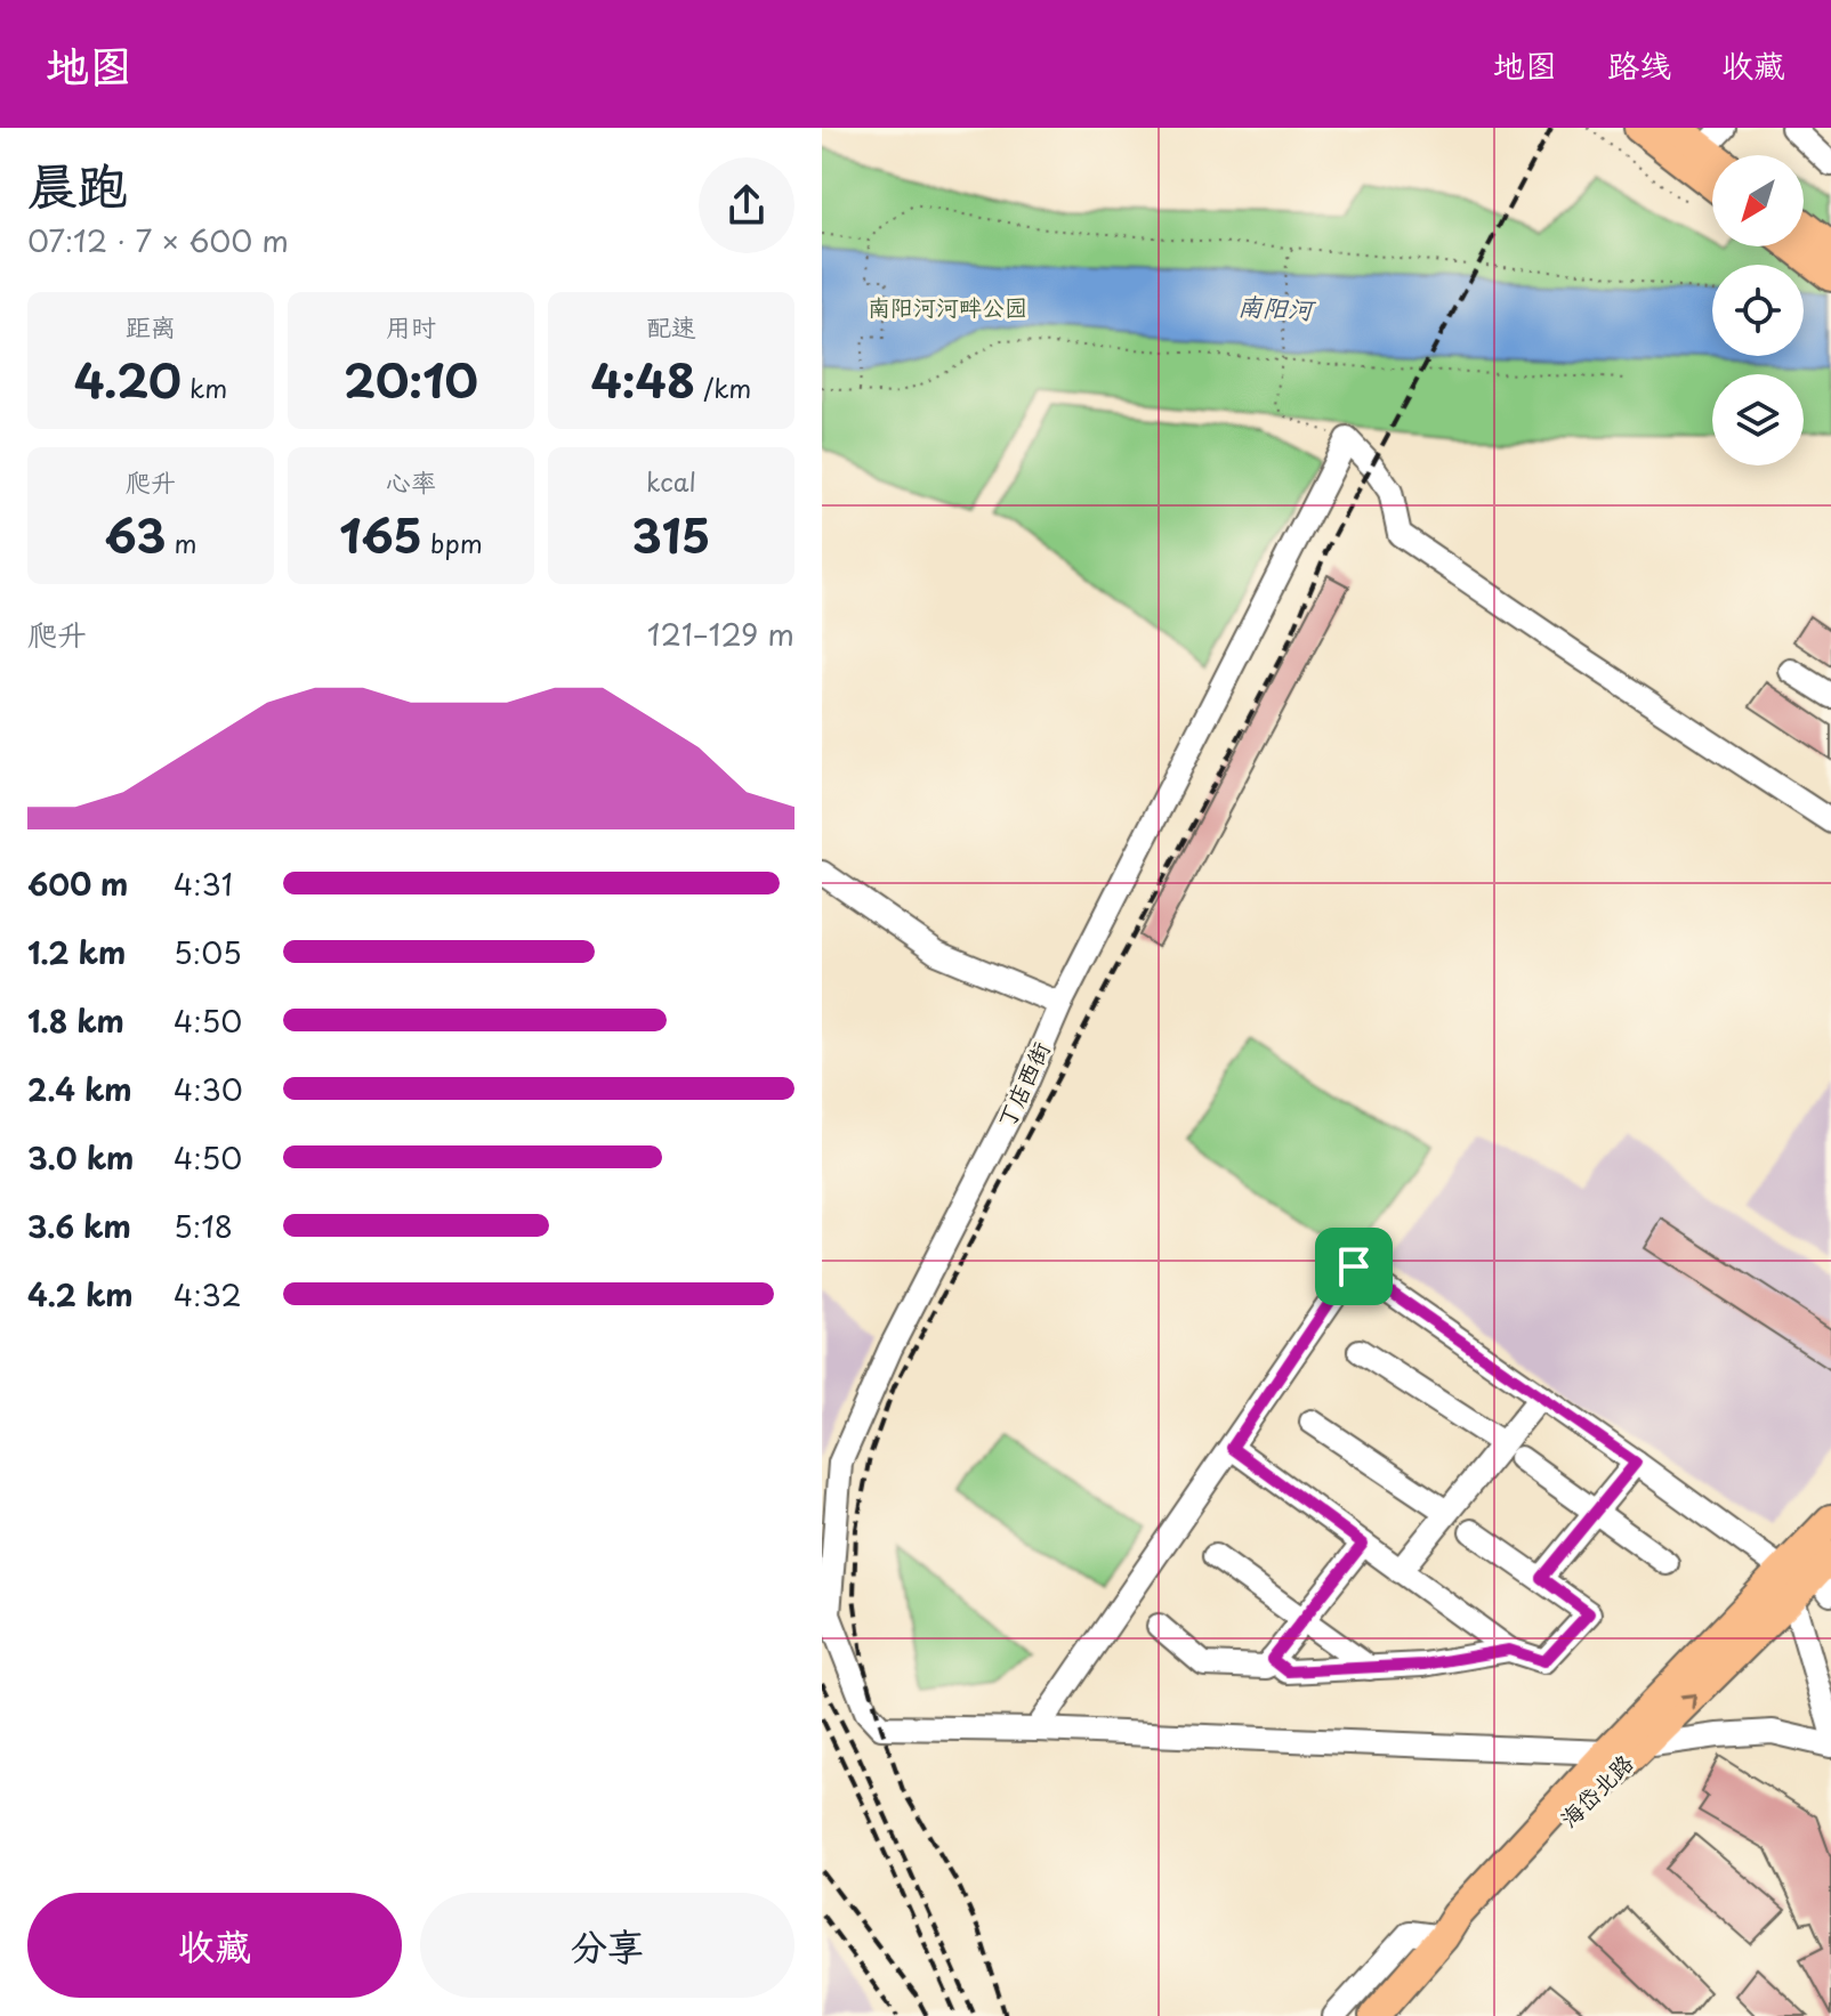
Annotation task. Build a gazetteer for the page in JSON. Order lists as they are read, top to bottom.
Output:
{
  "streets": {
    "main road": ["海岱北路"],
    "street": ["丁店西街"]
  },
  "water": ["南阳河"],
  "parks": ["南阳河河畔公园"],
  "north": "bottom left",
  "page": {
    "header": "地图",
    "nav": ["地图", "路线", "收藏"],
    "heading": ["晨跑", "07:12 · 7 × 600 m"],
    "stats": [
      ["距离", "4.20 km"],
      ["用时", "20:10"],
      ["配速", "4:48 /km"],
      ["爬升", "63 m"],
      ["心率", "165 bpm"],
      ["kcal", "315"]
    ],
    "chart": ["爬升", "121–129 m"],
    "list": [
      {
        "name": "600 m",
        "note": "4:31"
      },
      {
        "name": "1.2 km",
        "note": "5:05"
      },
      {
        "name": "1.8 km",
        "note": "4:50"
      },
      {
        "name": "2.4 km",
        "note": "4:30"
      },
      {
        "name": "3.0 km",
        "note": "4:50"
      },
      {
        "name": "3.6 km",
        "note": "5:18"
      },
      {
        "name": "4.2 km",
        "note": "4:32"
      }
    ],
    "buttons": ["收藏", "分享"]
  }
}
